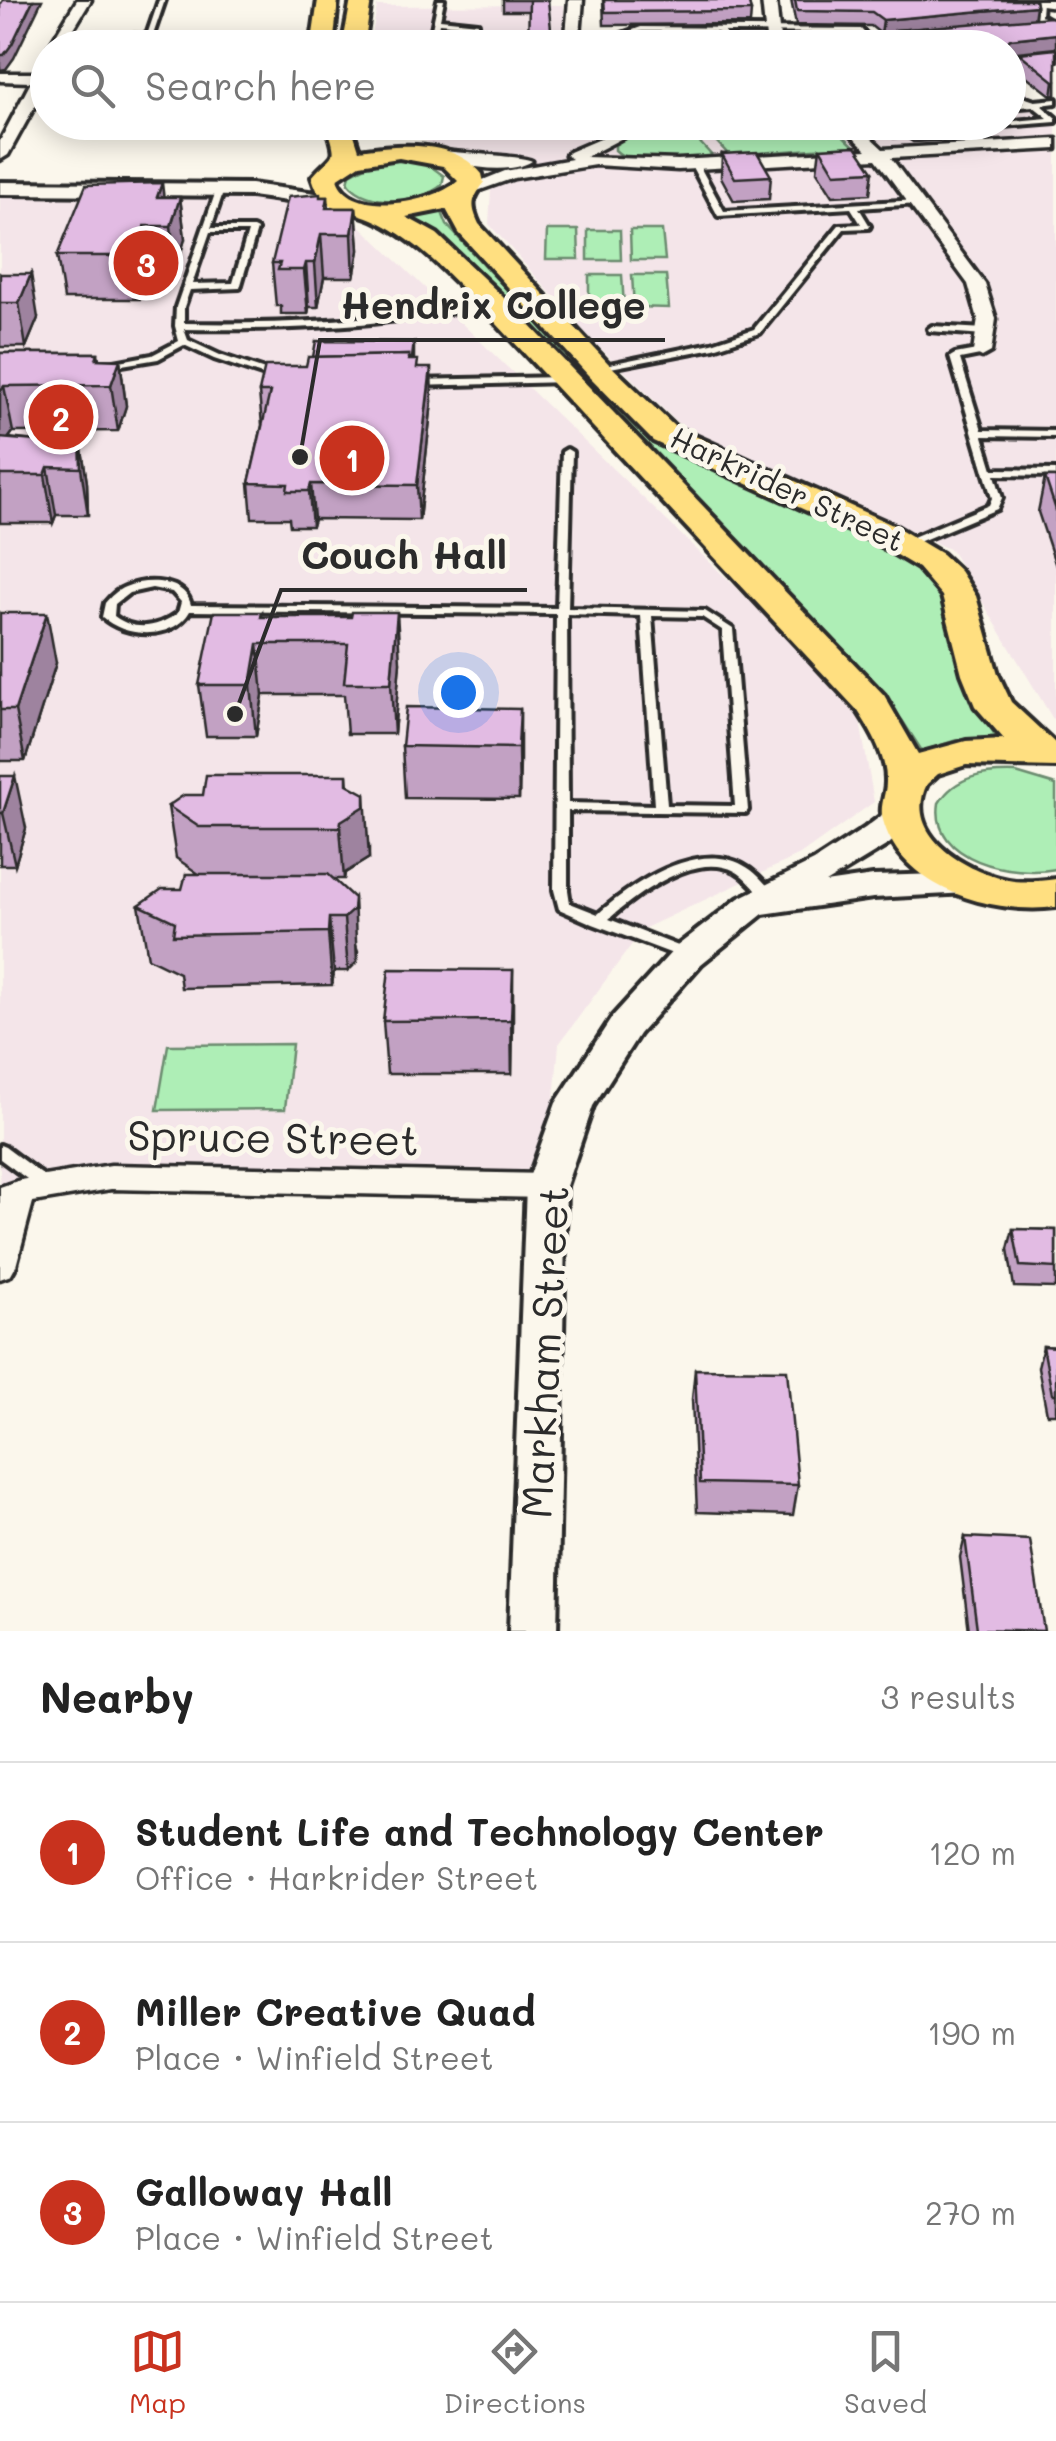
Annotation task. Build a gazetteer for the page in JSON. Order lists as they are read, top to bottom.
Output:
{
  "streets": {
    "main road": ["Harkrider Street"],
    "street": ["Spruce Street", "Markham Street"]
  },
  "crossings": [
    ["Harkrider Street", "Markham Street"],
    ["Spruce Street", "Markham Street"]
  ],
  "places": ["Hendrix College", "Couch Hall"],
  "page": {
    "search": "Search here",
    "pins": ["3", "2", "1"],
    "heading": ["Nearby", "3 results"],
    "list": [
      {
        "mark": "1",
        "name": "Student Life and Technology Center",
        "note": "Office · Harkrider Street",
        "value": "120 m"
      },
      {
        "mark": "2",
        "name": "Miller Creative Quad",
        "note": "Place · Winfield Street",
        "value": "190 m"
      },
      {
        "mark": "3",
        "name": "Galloway Hall",
        "note": "Place · Winfield Street",
        "value": "270 m"
      }
    ],
    "nav": ["Map", "Directions", "Saved"]
  }
}
